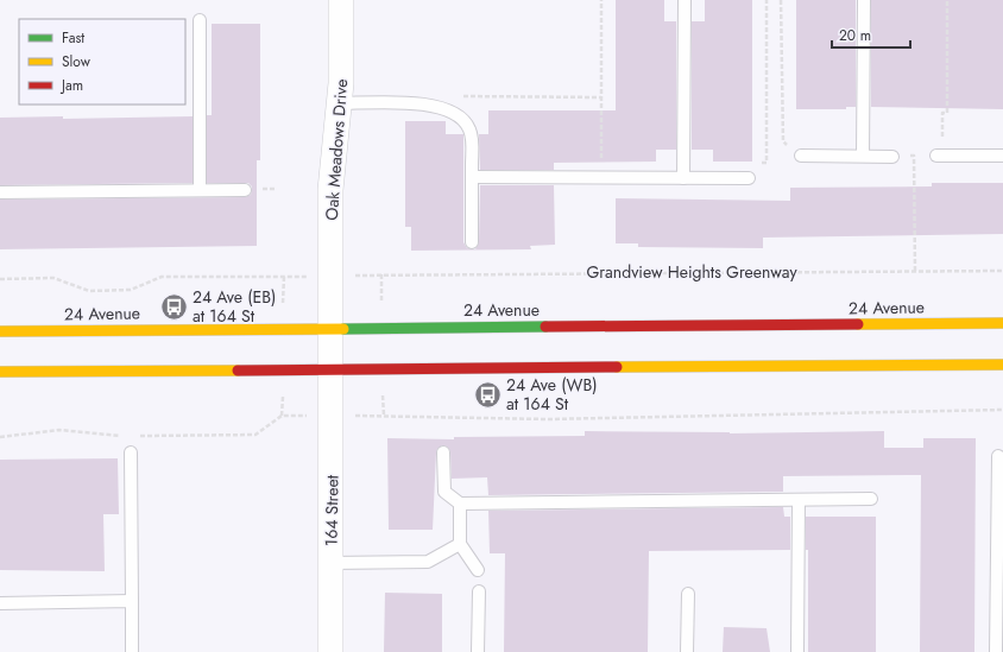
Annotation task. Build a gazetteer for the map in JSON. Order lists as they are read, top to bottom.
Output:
{
  "streets": {
    "main road": ["24 Avenue"],
    "street": ["Oak Meadows Drive", "164 Street"],
    "path": ["Grandview Heights Greenway"]
  },
  "crossings": [
    ["Oak Meadows Drive", "24 Avenue"],
    ["Oak Meadows Drive", "164 Street"]
  ],
  "places": {
    "bus stop": ["24 Ave (EB) at 164 St", "24 Ave (WB) at 164 St"]
  },
  "legend": ["Fast", "Slow", "Jam"],
  "scale_bar": "20 m"
}
